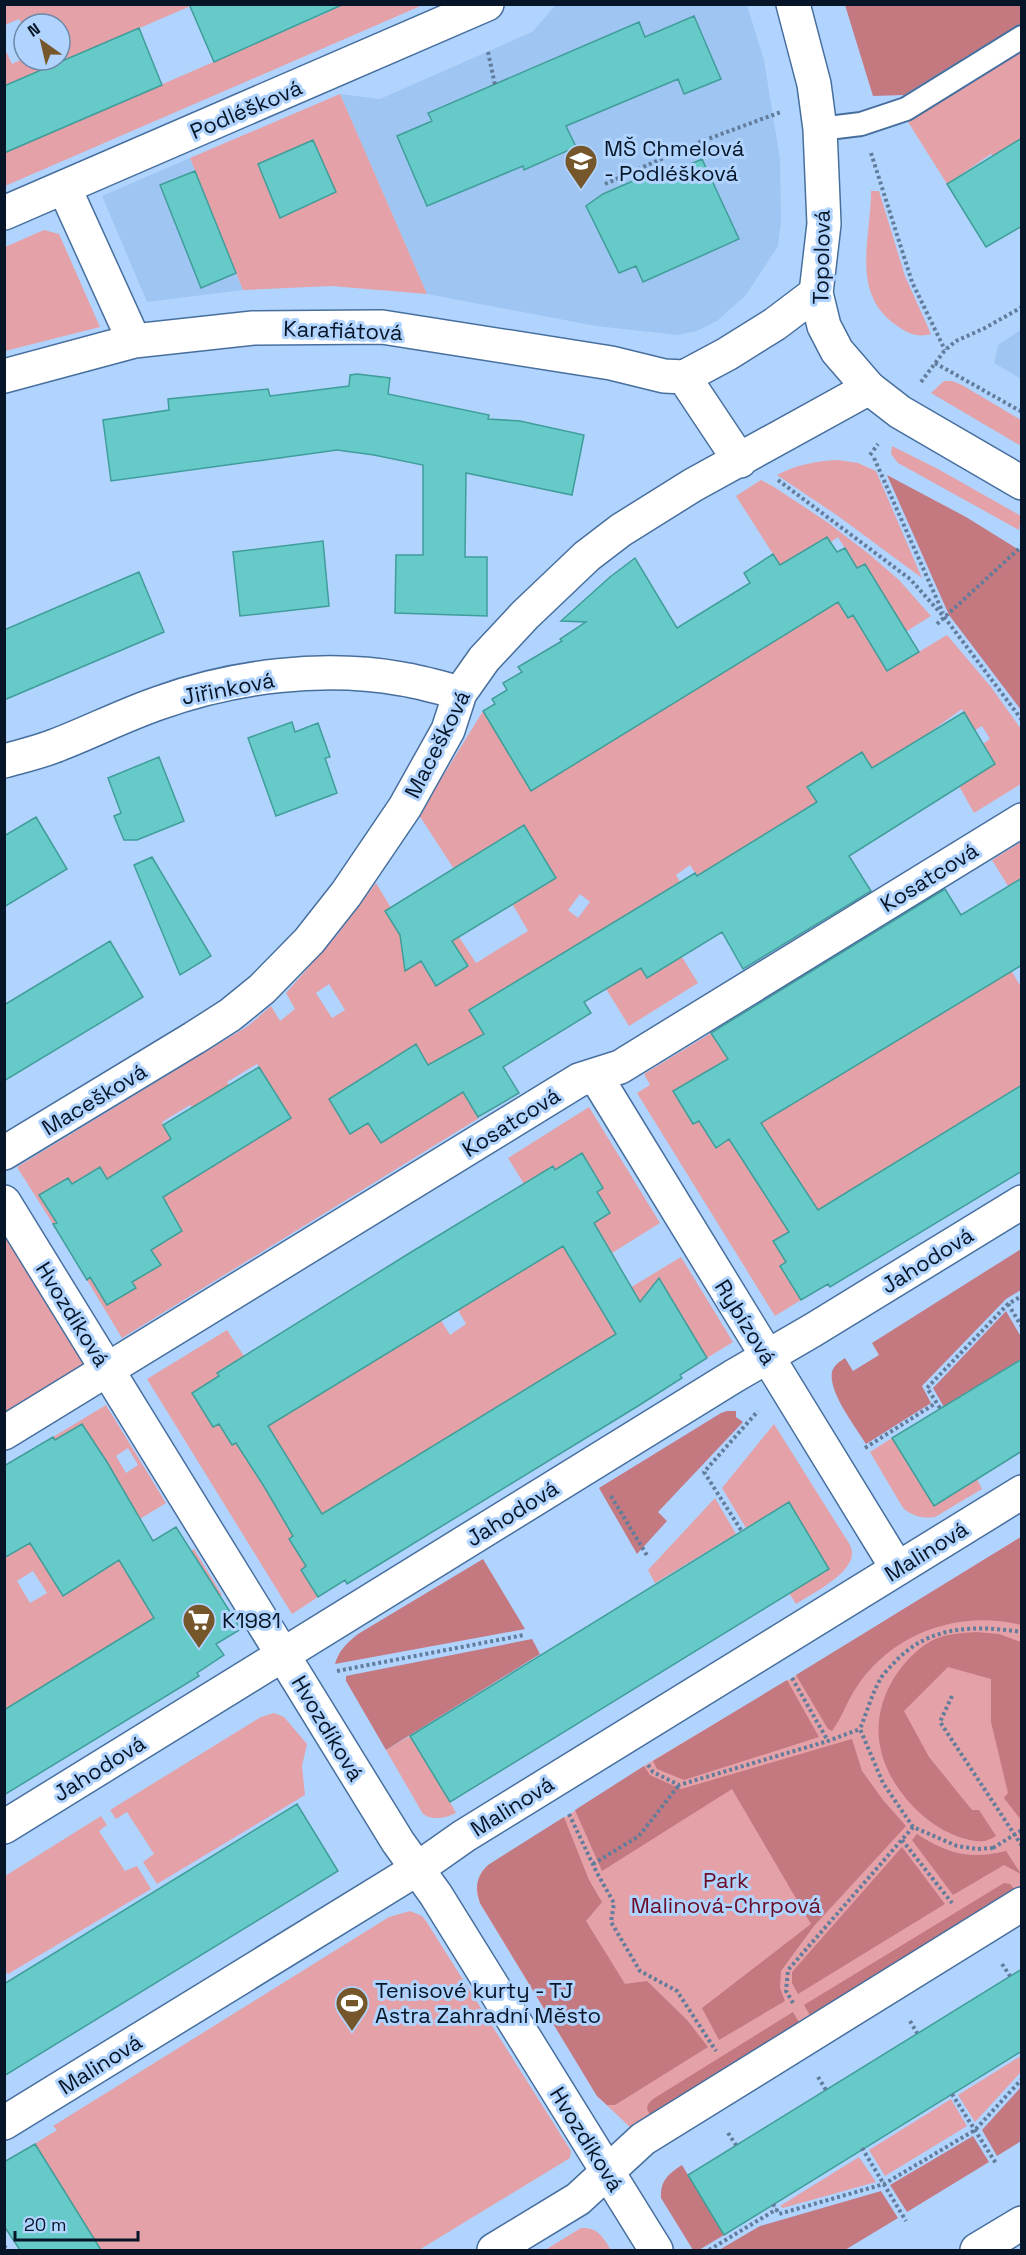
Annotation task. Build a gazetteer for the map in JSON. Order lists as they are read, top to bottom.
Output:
{
  "streets": {
    "street": [
      "Podléšková",
      "Topolová",
      "Karafiátová",
      "Jiřinková",
      "Macešková",
      "Kosatcová",
      "Jahodová",
      "Hvozdíková",
      "Rybízová",
      "Malinová"
    ]
  },
  "crossings": [
    ["Topolová", "Macešková"],
    ["Jiřinková", "Macešková"],
    ["Kosatcová", "Hvozdíková"],
    ["Kosatcová", "Rybízová"],
    ["Jahodová", "Hvozdíková"],
    ["Jahodová", "Rybízová"],
    ["Hvozdíková", "Malinová"],
    ["Rybízová", "Malinová"]
  ],
  "parks": ["Park Malinová-Chrpová"],
  "places": {
    "school or university": ["MŠ Chmelová - Podléšková"],
    "supermarket": ["K1981"],
    "sports": ["Tenisové kurty - TJ Astra Zahradní Město"]
  },
  "scale_bar": "20 m",
  "north": "top left"
}
